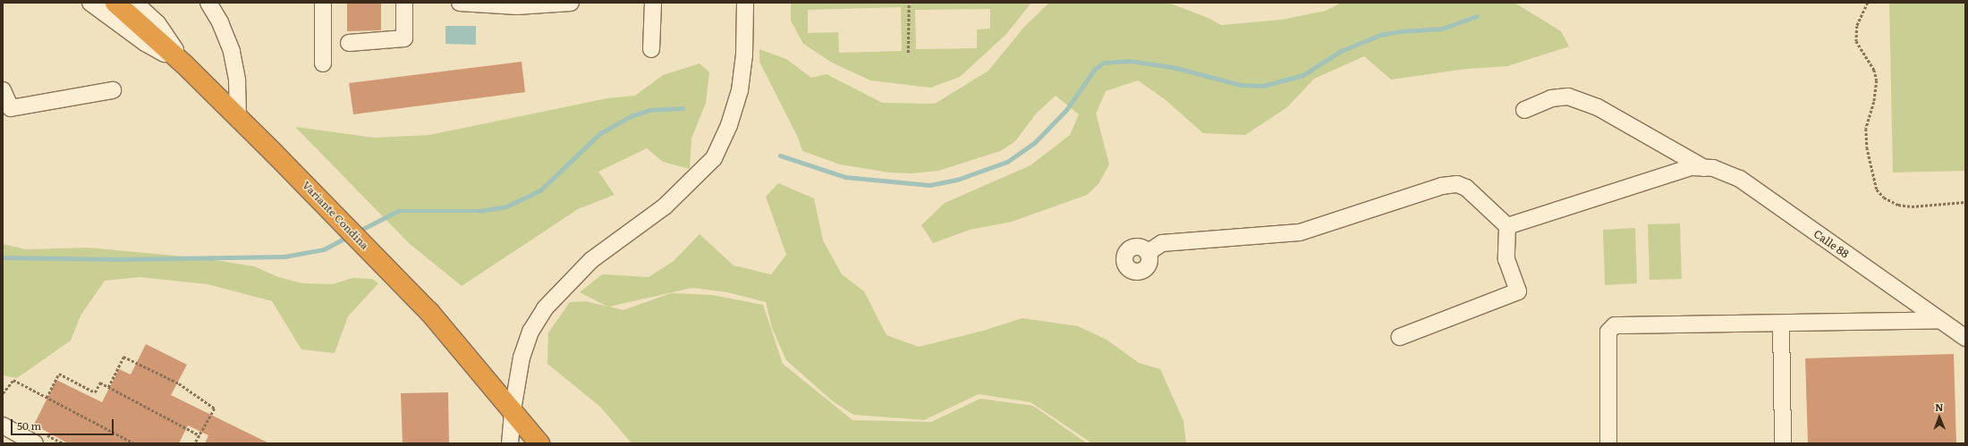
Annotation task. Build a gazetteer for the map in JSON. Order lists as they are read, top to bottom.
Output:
{
  "streets": {
    "highway": ["Variante Condina"],
    "street": ["Calle 88"]
  },
  "scale_bar": "50 m",
  "north": "top"
}
